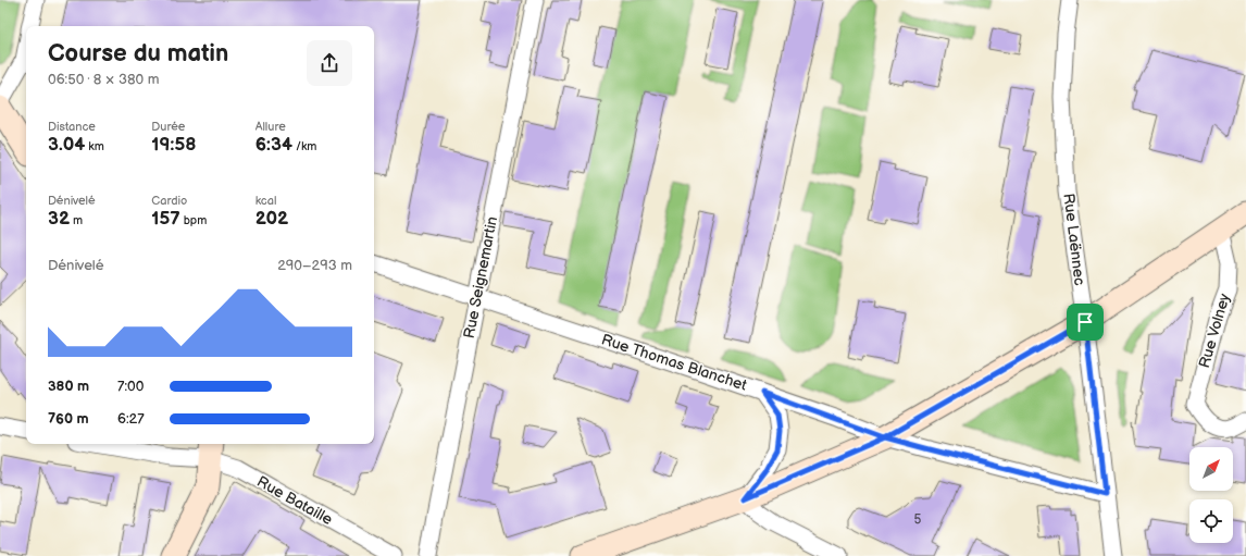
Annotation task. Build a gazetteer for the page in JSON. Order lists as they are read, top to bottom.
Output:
{
  "streets": {
    "street": [
      "Rue Laënnec",
      "Rue Seignemartin",
      "Rue Volney",
      "Rue Thomas Blanchet",
      "Rue Bataille"
    ]
  },
  "crossings": [
    ["Rue Laënnec", "Rue Thomas Blanchet"],
    ["Rue Seignemartin", "Rue Thomas Blanchet"]
  ],
  "house_numbers": ["5"],
  "north": "top right",
  "page": {
    "heading": ["Course du matin", "06:50 · 8 × 380 m"],
    "stats": [
      ["Distance", "3.04 km"],
      ["Durée", "19:58"],
      ["Allure", "6:34 /km"],
      ["Dénivelé", "32 m"],
      ["Cardio", "157 bpm"],
      ["kcal", "202"]
    ],
    "chart": ["Dénivelé", "290–293 m"],
    "list": [
      {
        "name": "380 m",
        "note": "7:00"
      },
      {
        "name": "760 m",
        "note": "6:27"
      }
    ]
  }
}
